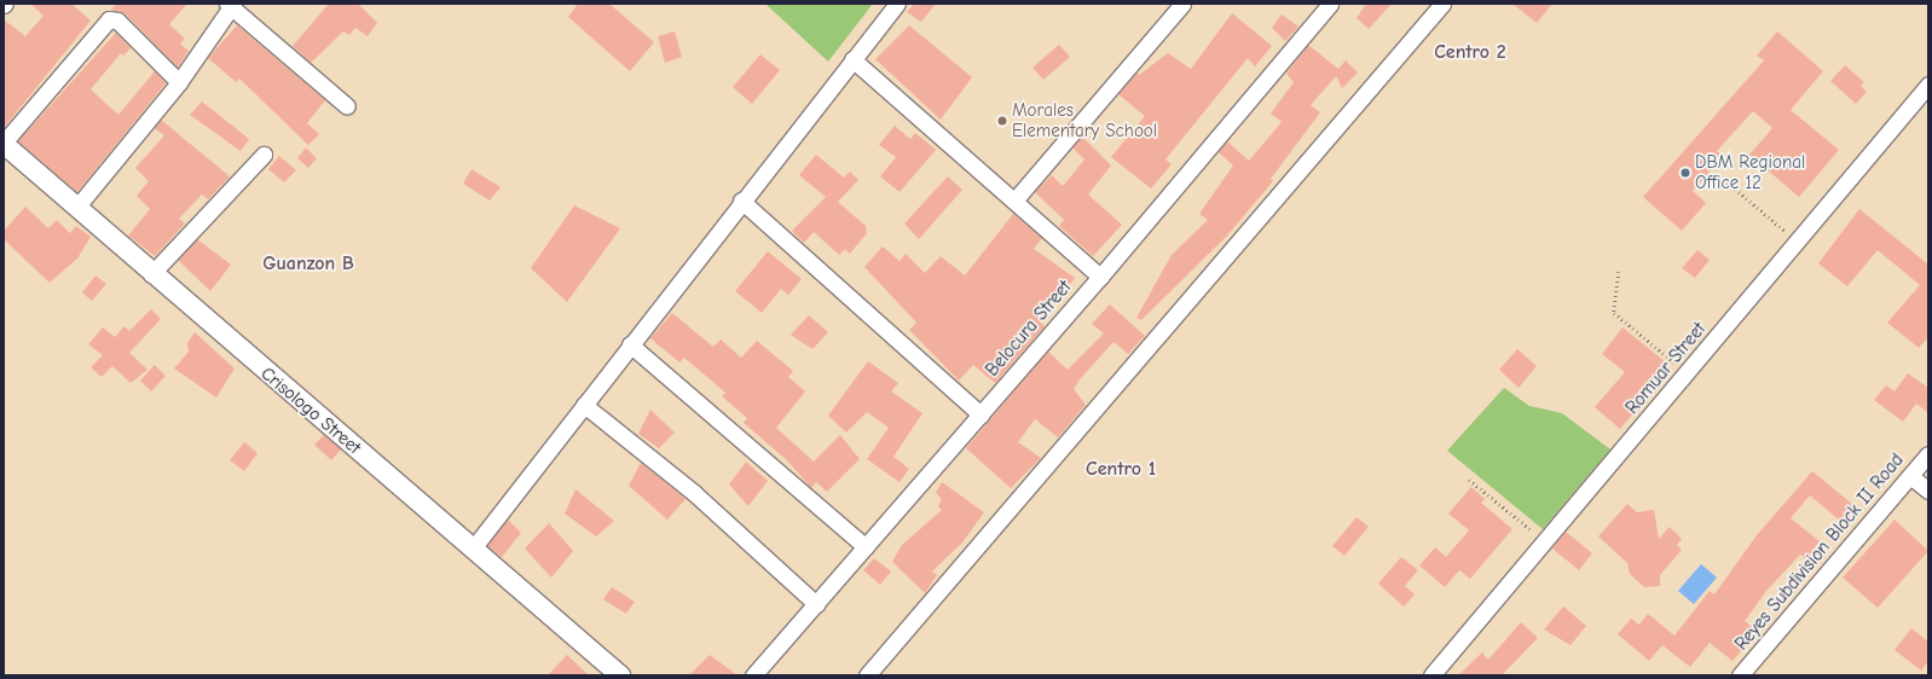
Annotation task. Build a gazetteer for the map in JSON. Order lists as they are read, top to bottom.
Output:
{
  "streets": {
    "street": [
      "Belocura Street",
      "Romuar Street",
      "Crisologo Street",
      "Reyes Subdivision Block II Road"
    ]
  },
  "districts": ["Centro 2", "Guanzon B", "Centro 1"],
  "places": ["Morales Elementary School", "DBM Regional Office 12"]
}
